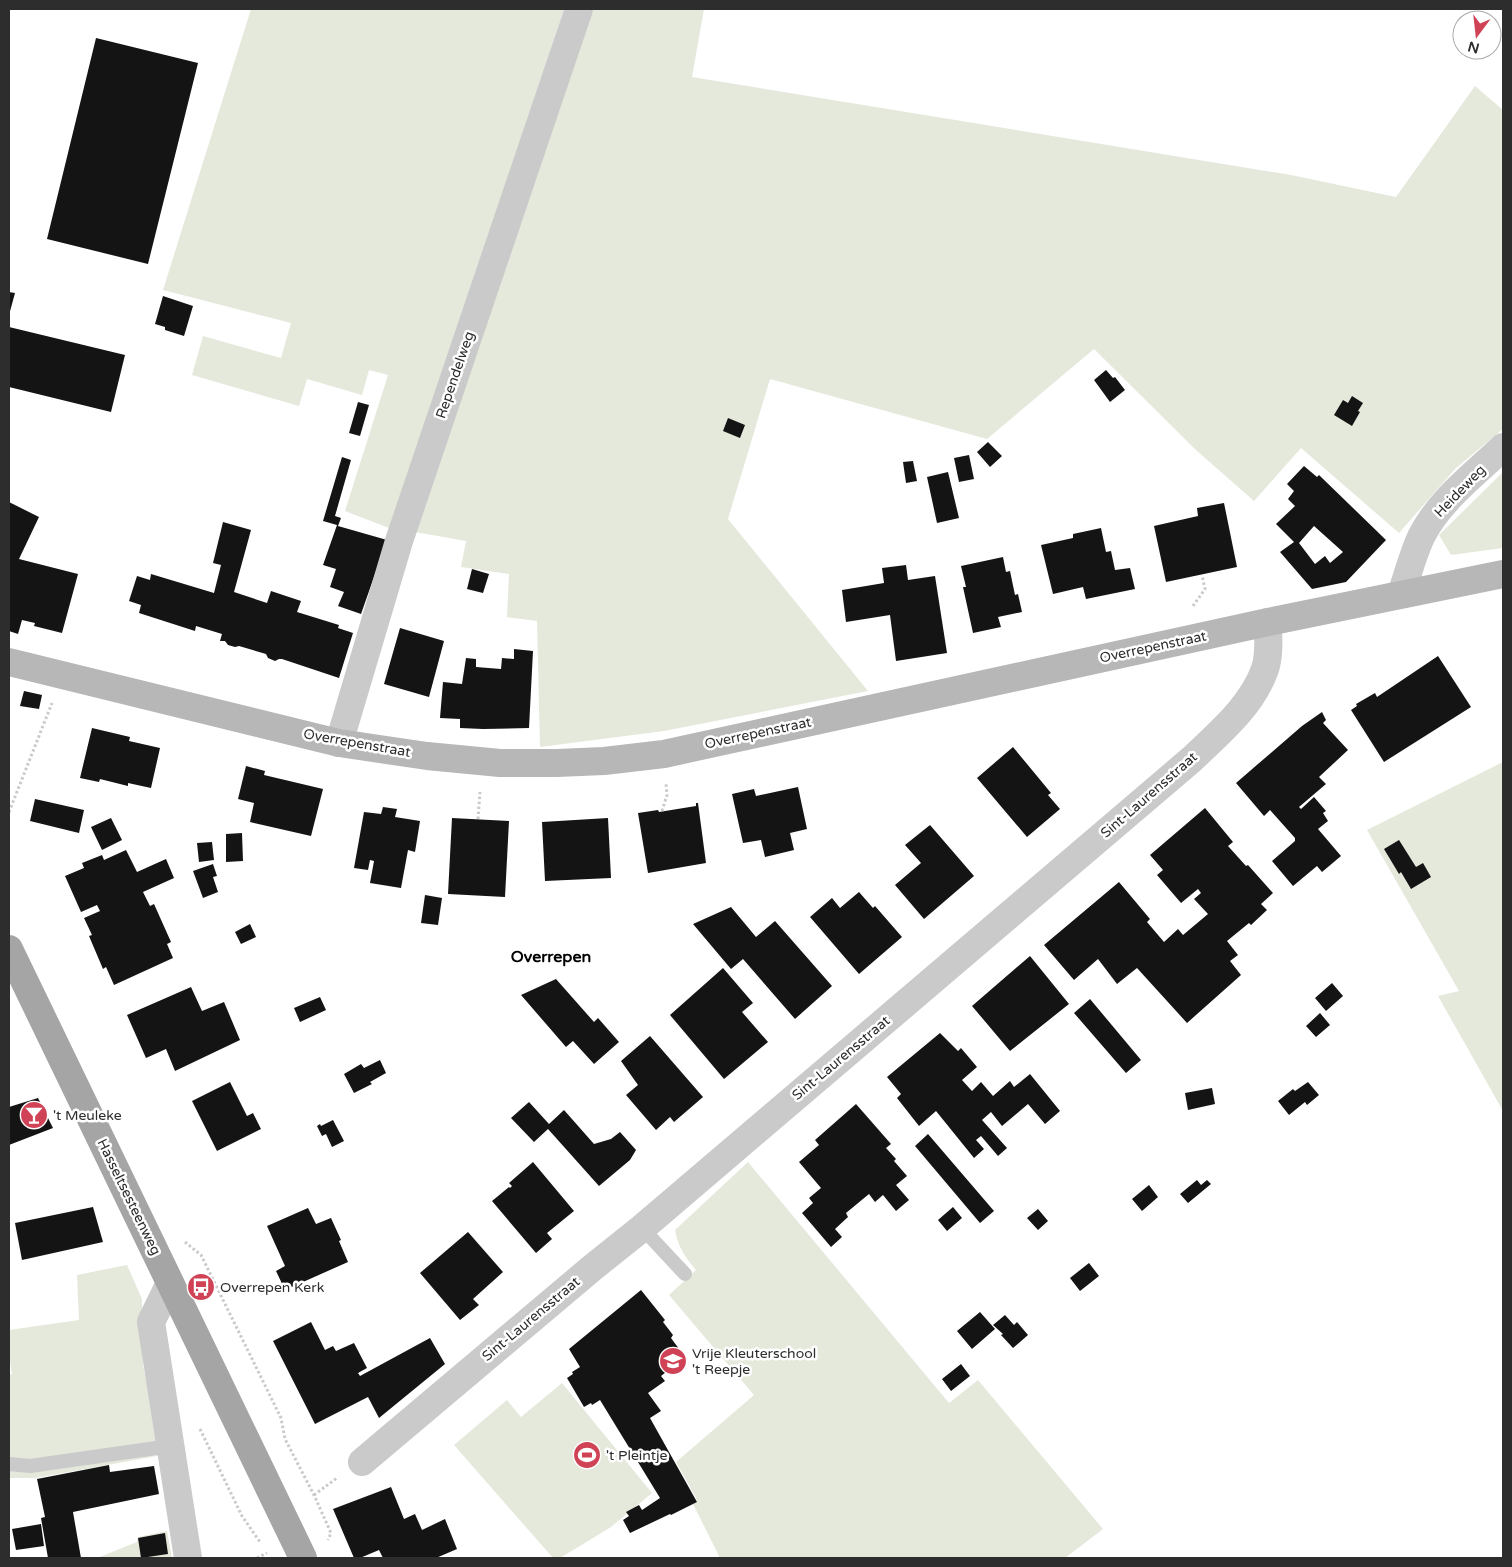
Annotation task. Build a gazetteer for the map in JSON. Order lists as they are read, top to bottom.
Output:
{
  "streets": {
    "main road": ["Hasseltsesteenweg"],
    "street": [
      "Rependelweg",
      "Heideweg",
      "Overrepenstraat",
      "Sint-Laurensstraat"
    ]
  },
  "crossings": [
    ["Rependelweg", "Overrepenstraat"],
    ["Heideweg", "Overrepenstraat"],
    ["Overrepenstraat", "Sint-Laurensstraat"]
  ],
  "districts": ["Overrepen"],
  "places": {
    "bar": ["'t Meuleke"],
    "bus stop": ["Overrepen Kerk"],
    "school or university": ["Vrije Kleuterschool 't Reepje"],
    "sports": ["'t Pleintje"]
  },
  "north": "bottom"
}
